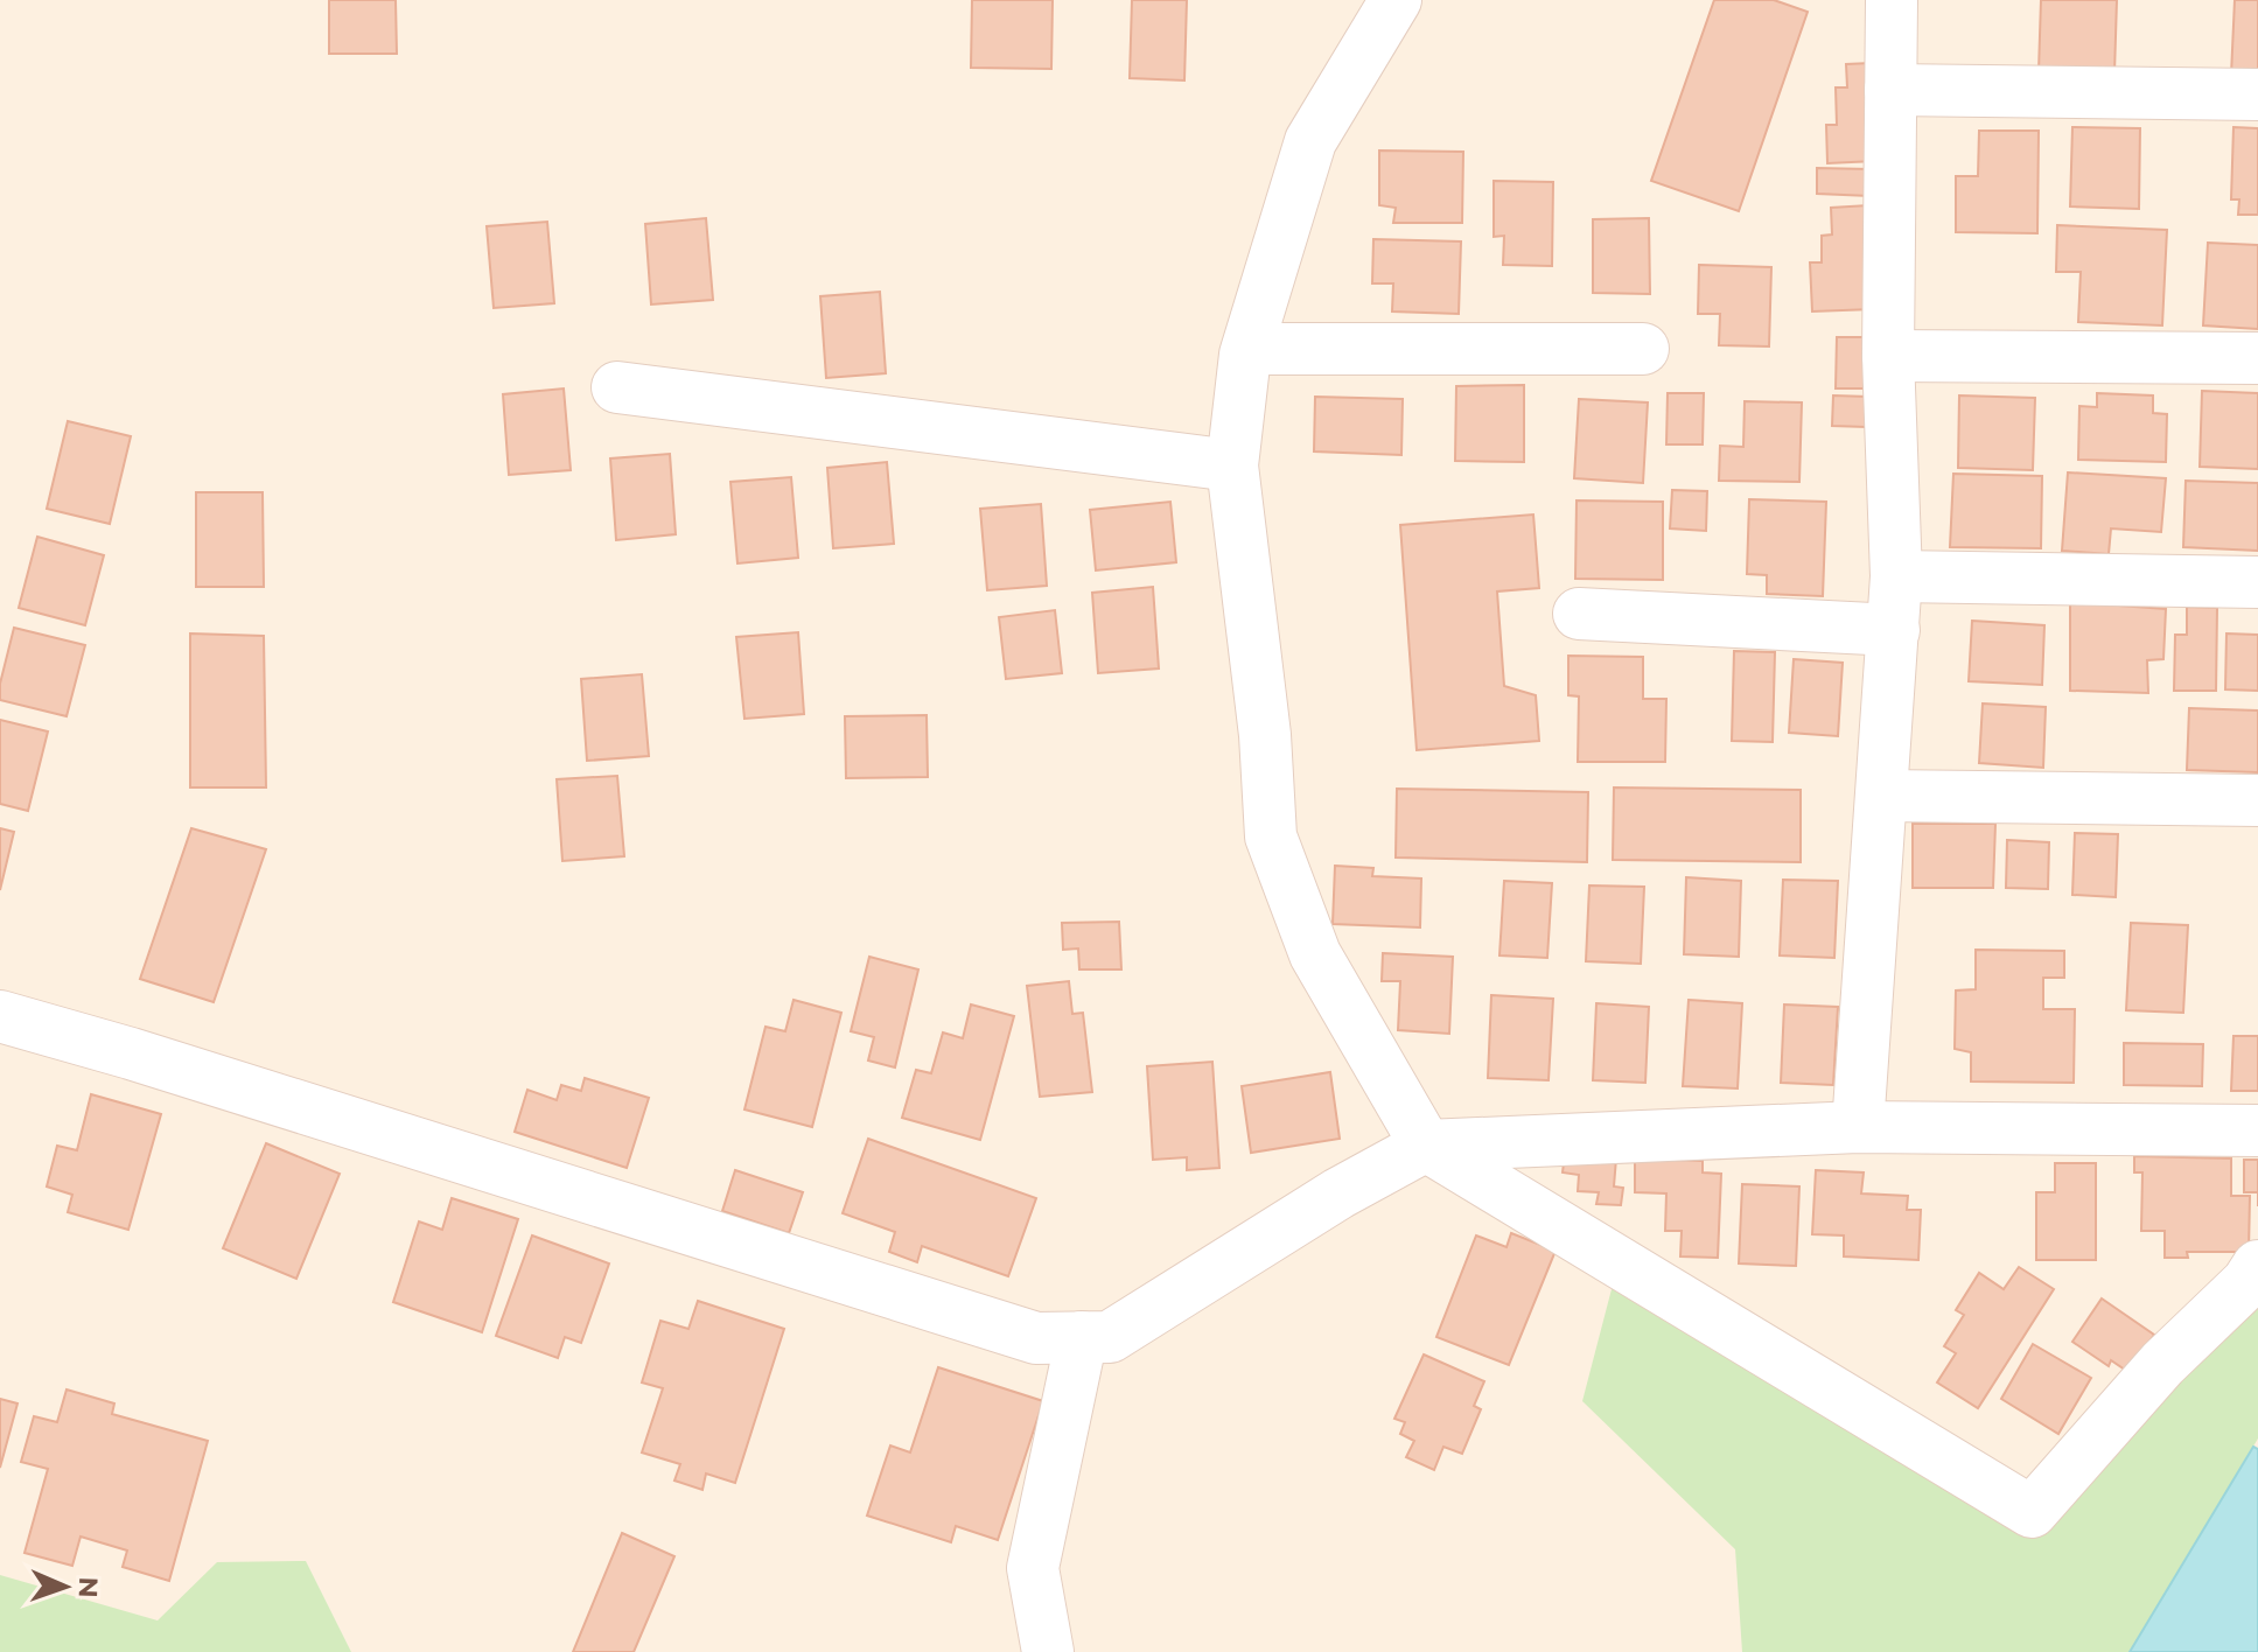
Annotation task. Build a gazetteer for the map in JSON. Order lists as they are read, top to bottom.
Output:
{
  "north": "right"
}
